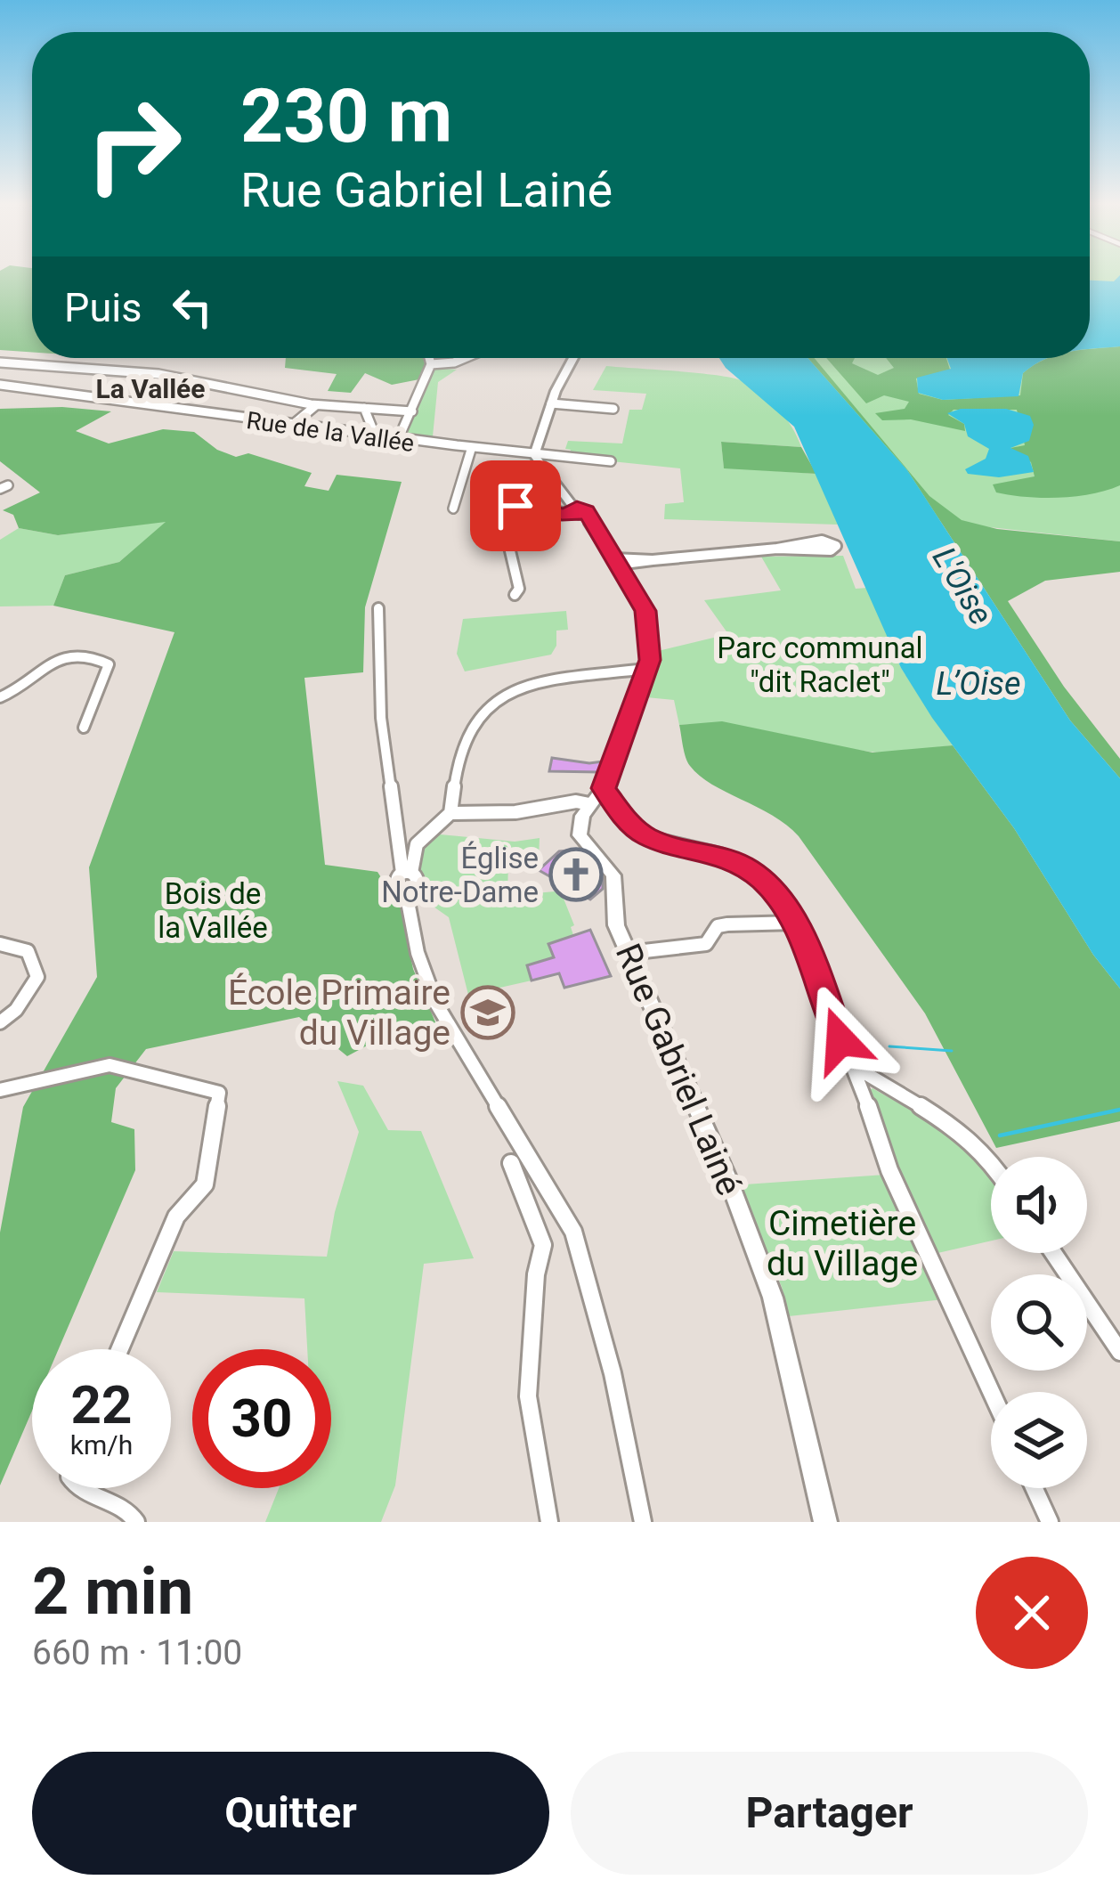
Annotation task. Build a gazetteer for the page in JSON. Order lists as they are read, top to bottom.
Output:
{
  "streets": {
    "street": ["Rue de la Vallée", "Rue Gabriel Lainé"]
  },
  "districts": ["La Vallée"],
  "water": ["L'Oise", "L’Oise"],
  "parks": ["Parc communal \"dit Raclet\"", "Bois de la Vallée", "Cimetière du Village"],
  "places": {
    "church": ["Église Notre-Dame"],
    "school or university": ["École Primaire du Village"]
  },
  "page": {
    "turn": ["230 m", "Rue Gabriel Lainé"],
    "then": "Puis",
    "speed": "22 km/h",
    "limit": "30",
    "heading": ["2 min", "660 m · 11:00"],
    "buttons": ["Quitter", "Partager"]
  }
}
